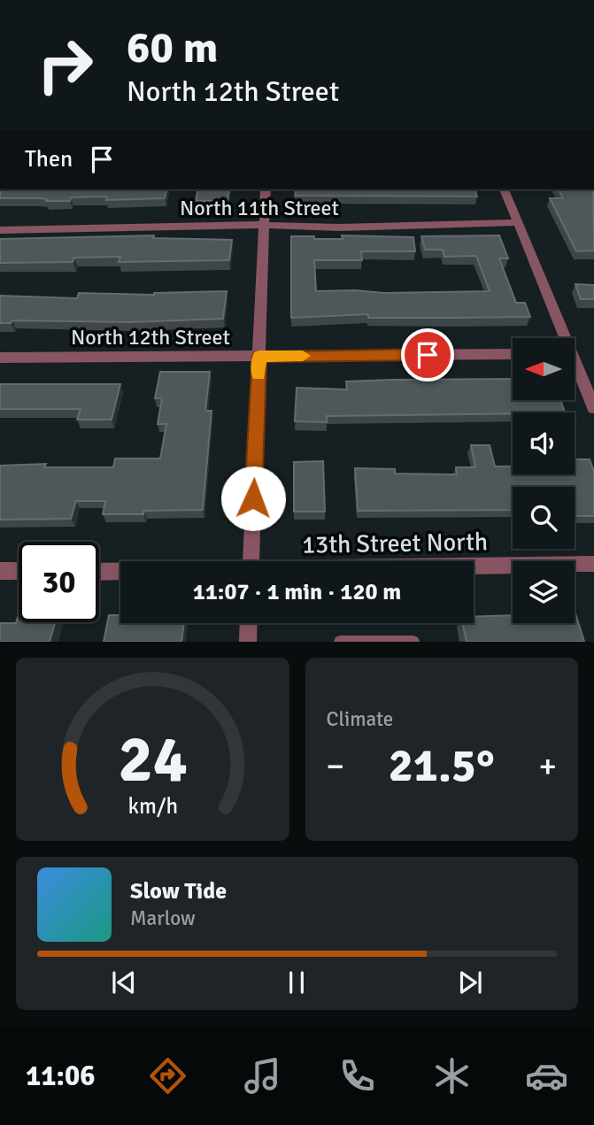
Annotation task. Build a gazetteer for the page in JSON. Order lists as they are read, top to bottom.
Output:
{
  "streets": {
    "street": ["North 11th Street", "North 12th Street", "13th Street North"]
  },
  "north": "left",
  "page": {
    "turn": ["60 m", "North 12th Street"],
    "then": "Then",
    "limit": "30",
    "trip": "11:07 · 1 min · 120 m",
    "tile": "Climate",
    "heat": ["−", "21.5°", "+"],
    "song": ["Slow Tide", "Marlow"],
    "tabs": "11:06",
    "gauge": ["24", "km/h"]
  }
}
